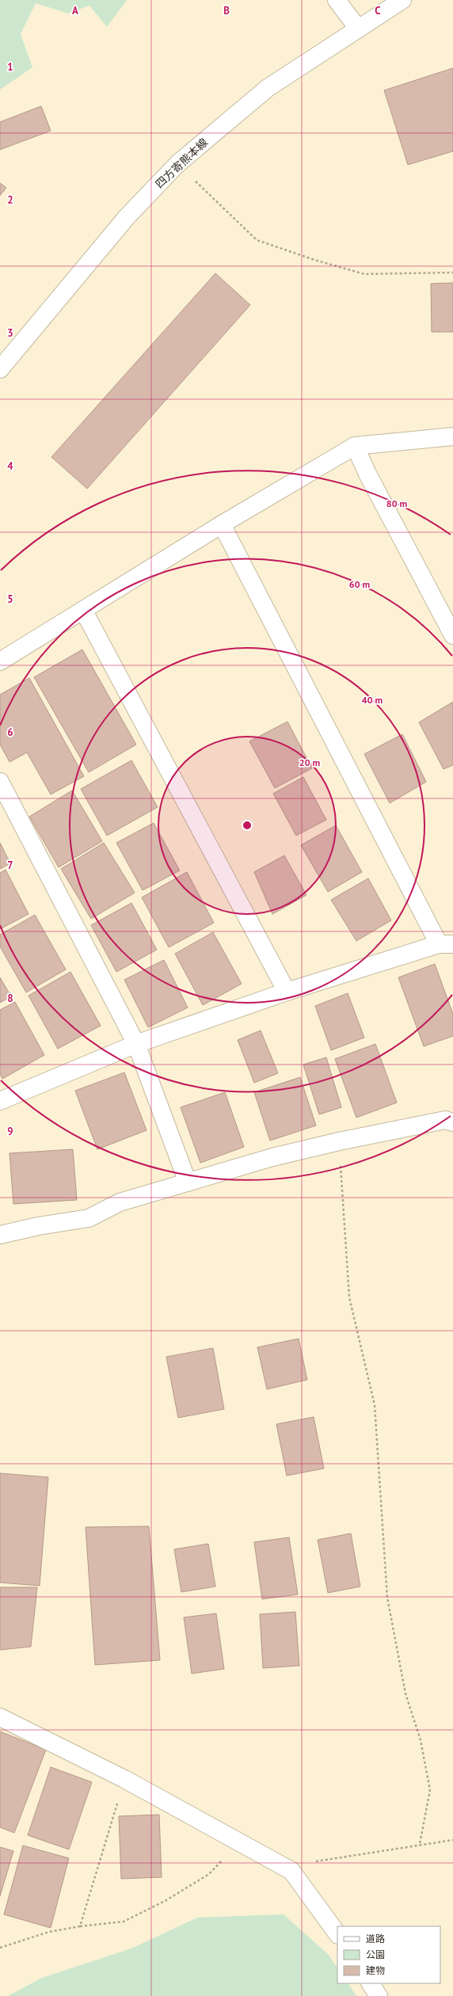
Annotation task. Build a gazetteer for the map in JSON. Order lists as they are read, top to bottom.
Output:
{
  "streets": {
    "street": ["四方寄熊本線"]
  },
  "legend": ["道路", "公園", "建物"],
  "grid": {
    "columns": ["A", "B", "C"],
    "rows": [
      "1",
      "2",
      "3",
      "4",
      "5",
      "6",
      "7",
      "8",
      "9"
    ]
  },
  "rings": [
    "80 m",
    "60 m",
    "40 m",
    "20 m"
  ]
}
